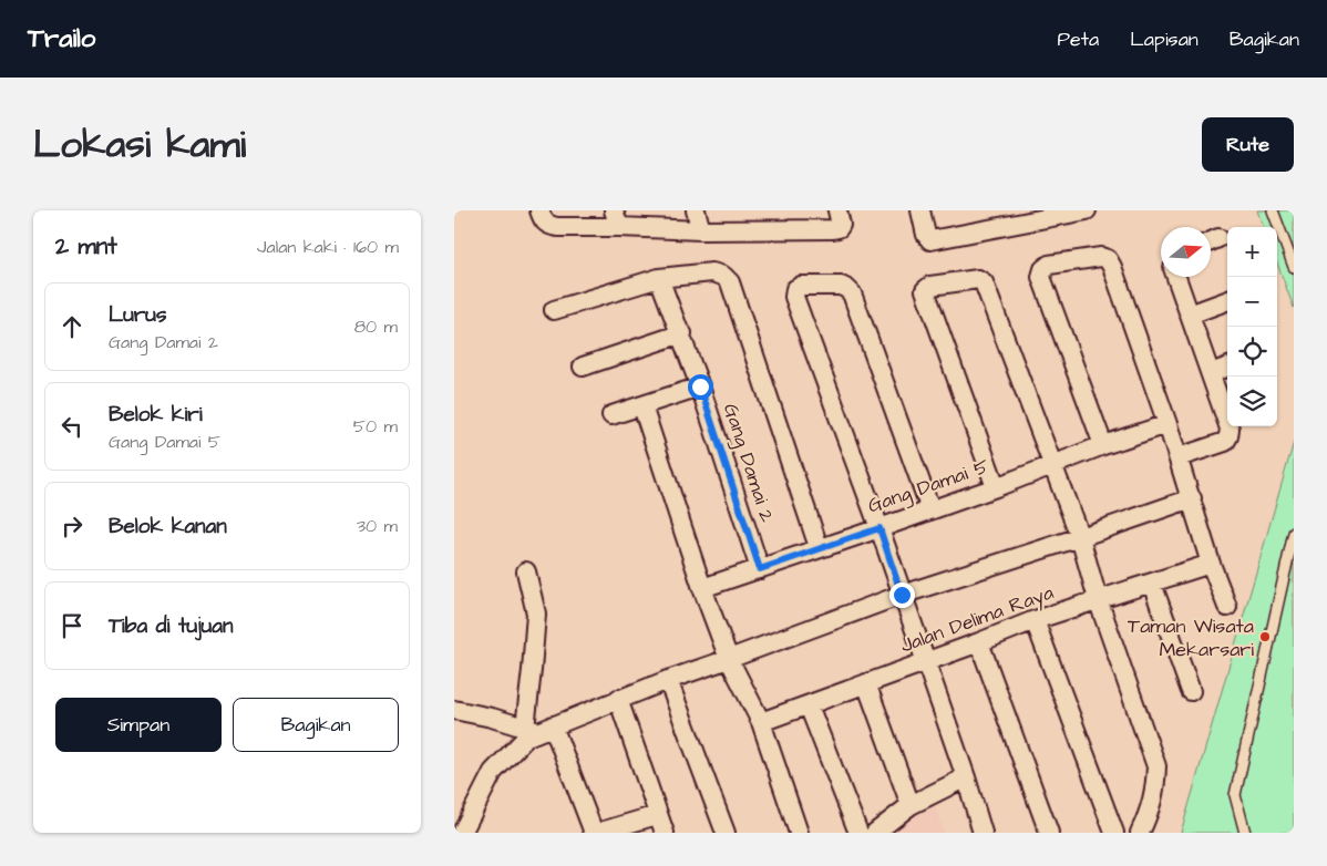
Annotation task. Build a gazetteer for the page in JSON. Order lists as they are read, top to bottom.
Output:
{
  "streets": {
    "street": ["Gang Damai 2", "Gang Damai 5", "Jalan Delima Raya"]
  },
  "crossings": [
    ["Gang Damai 2", "Gang Damai 5"]
  ],
  "places": ["Taman Wisata Mekarsari"],
  "north": "right",
  "page": {
    "header": "Trailo",
    "nav": ["Peta", "Lapisan", "Bagikan"],
    "title": "Lokasi kami",
    "buttons": [
      "Rute",
      ["Simpan", "Bagikan"]
    ],
    "heading": ["2 mnt", "Jalan kaki · 160 m"],
    "map_buttons": ["+", "−"],
    "list": [
      ["Lurus", "Gang Damai 2", "80 m"],
      ["Belok kiri", "Gang Damai 5", "50 m"],
      ["Belok kanan", "30 m"],
      "Tiba di tujuan"
    ]
  }
}
